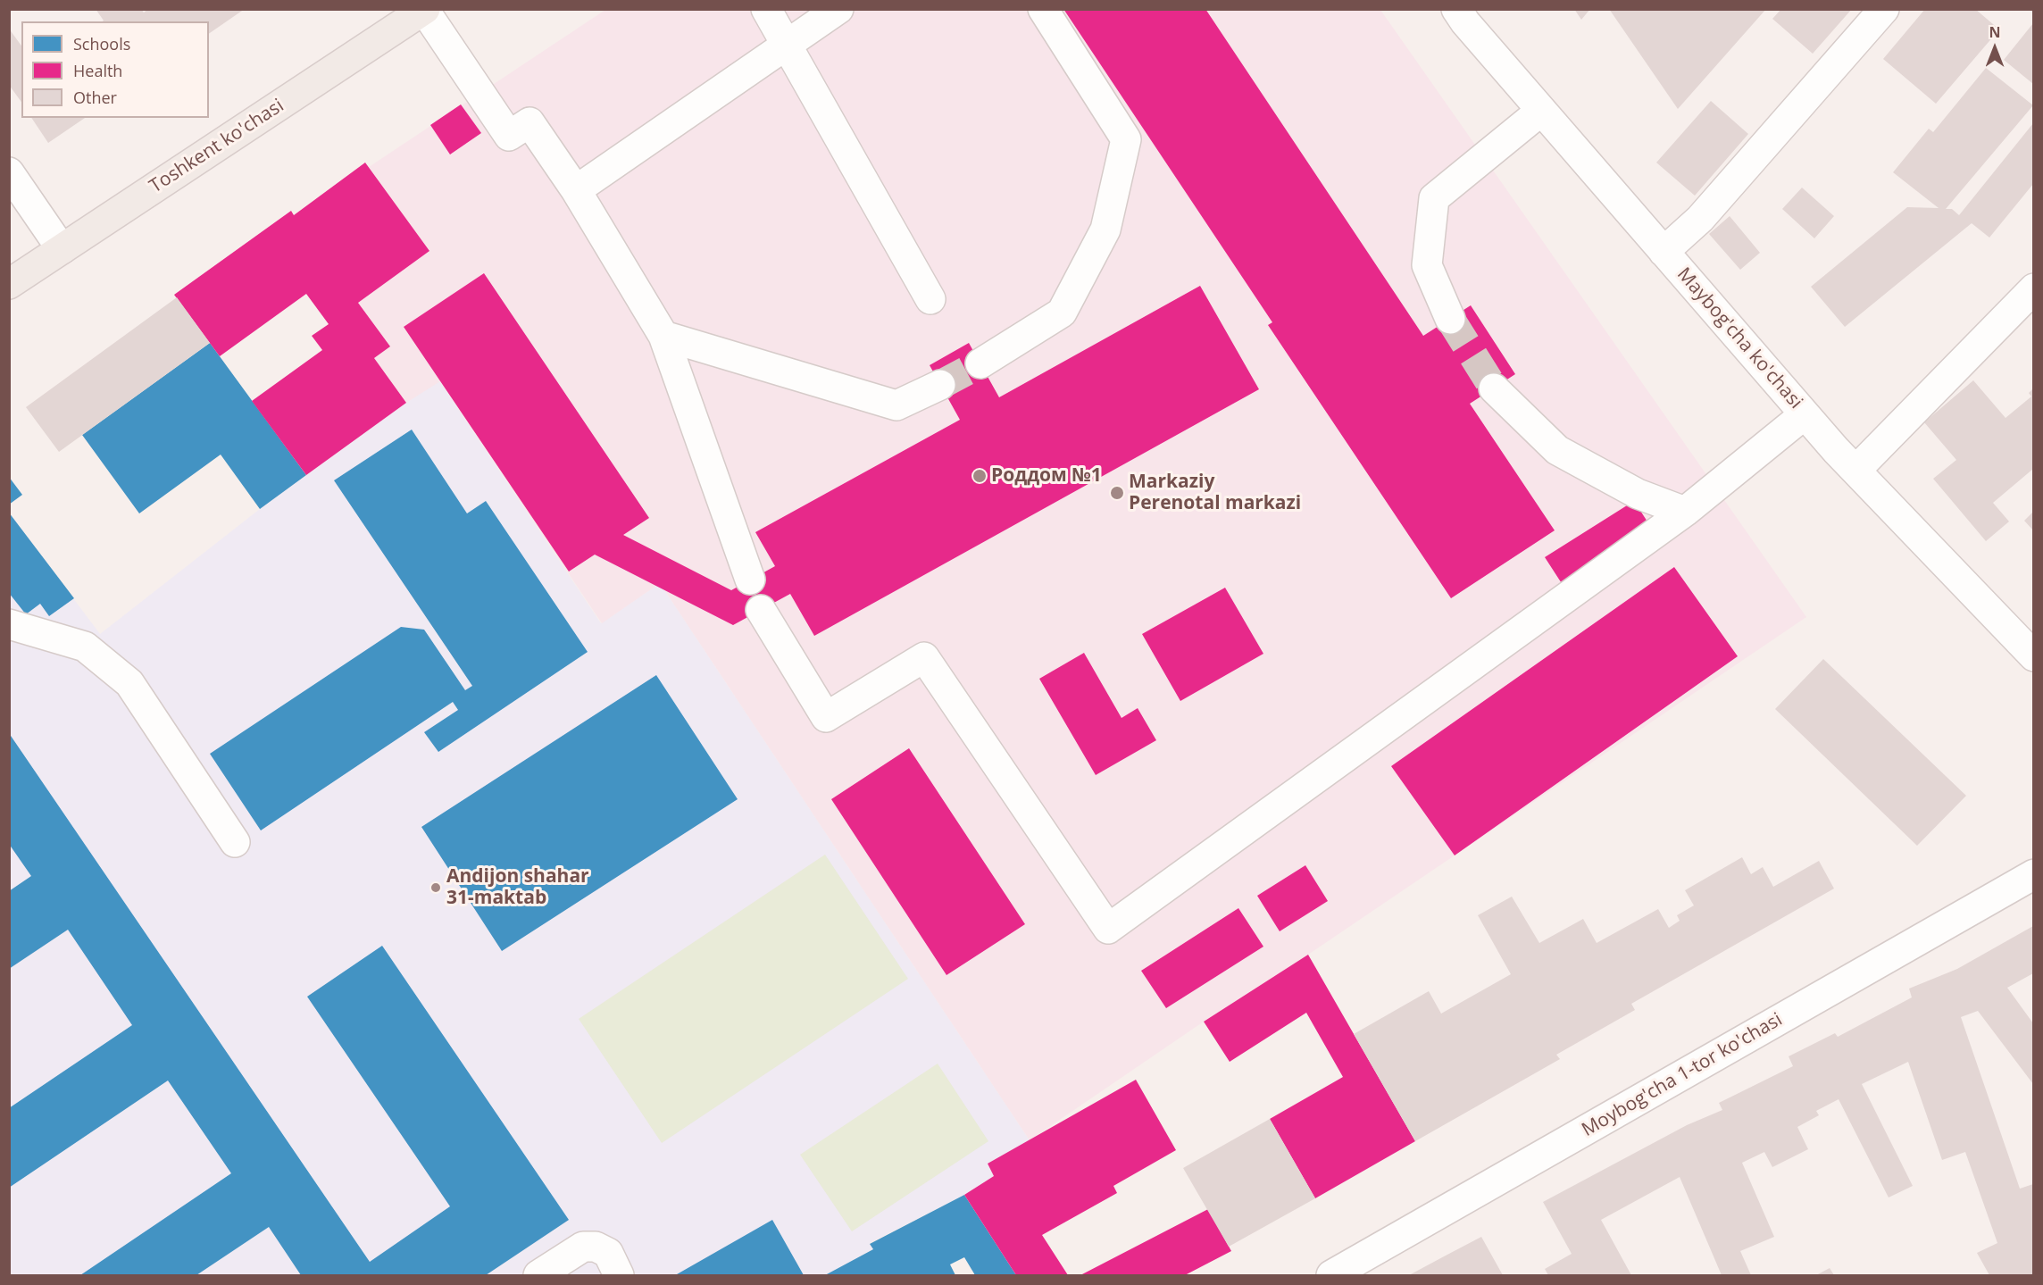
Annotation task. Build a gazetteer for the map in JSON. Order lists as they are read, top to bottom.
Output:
{
  "streets": {
    "main road": ["Toshkent ko'chasi"],
    "street": ["Maybog'cha ko'chasi", "Moybog'cha 1-tor ko'chasi"]
  },
  "places": ["Роддом №1", "Markaziy Perenotal markazi", "Andijon shahar 31-maktab"],
  "legend": ["Schools", "Health", "Other"],
  "north": "top"
}
